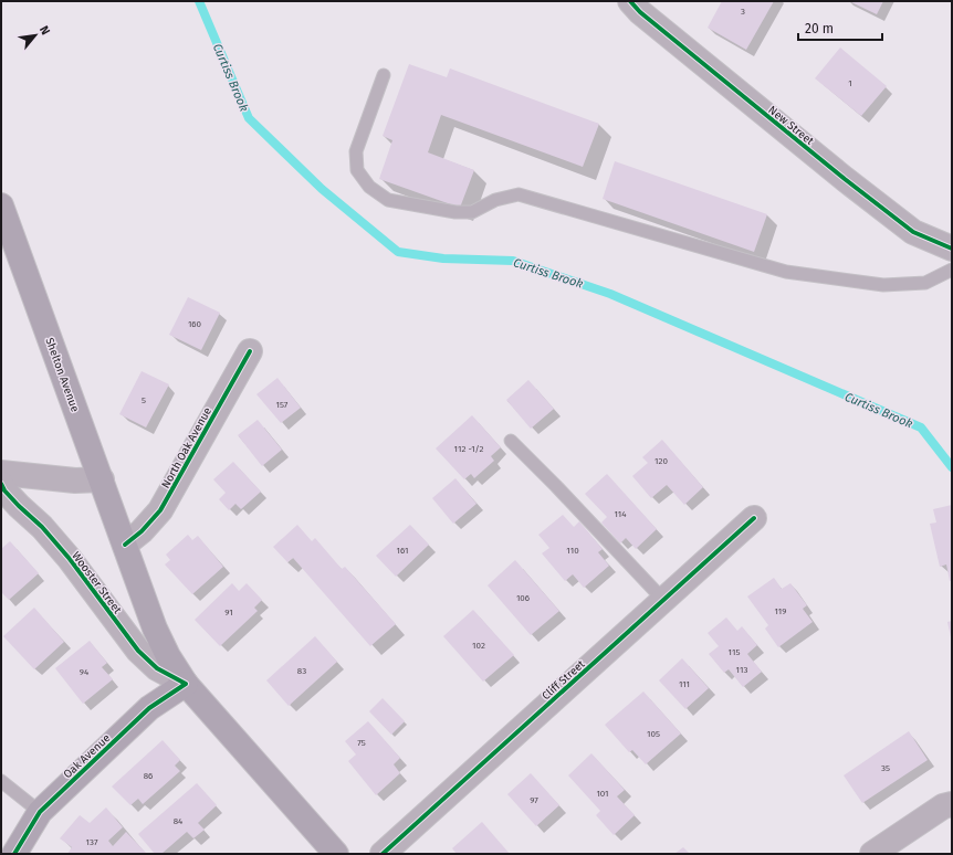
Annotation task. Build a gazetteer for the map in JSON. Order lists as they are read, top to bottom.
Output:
{
  "streets": {
    "main road": ["Shelton Avenue", "Wooster Street", "Oak Avenue"],
    "street": ["New Street", "North Oak Avenue", "Cliff Street"]
  },
  "crossings": [
    ["Shelton Avenue", "North Oak Avenue"],
    ["Shelton Avenue", "Wooster Street"],
    ["North Oak Avenue", "Wooster Street"],
    ["Wooster Street", "Oak Avenue"]
  ],
  "water": ["Curtiss Brook"],
  "house_numbers": [
    "3",
    "1",
    "160",
    "5",
    "157",
    "112 -1/2",
    "120",
    "114",
    "161",
    "110",
    "106",
    "119",
    "91",
    "102",
    "115",
    "113",
    "83",
    "94",
    "111",
    "105",
    "75",
    "35",
    "86",
    "101",
    "97",
    "84",
    "137"
  ],
  "scale_bar": "20 m",
  "north": "top right"
}
